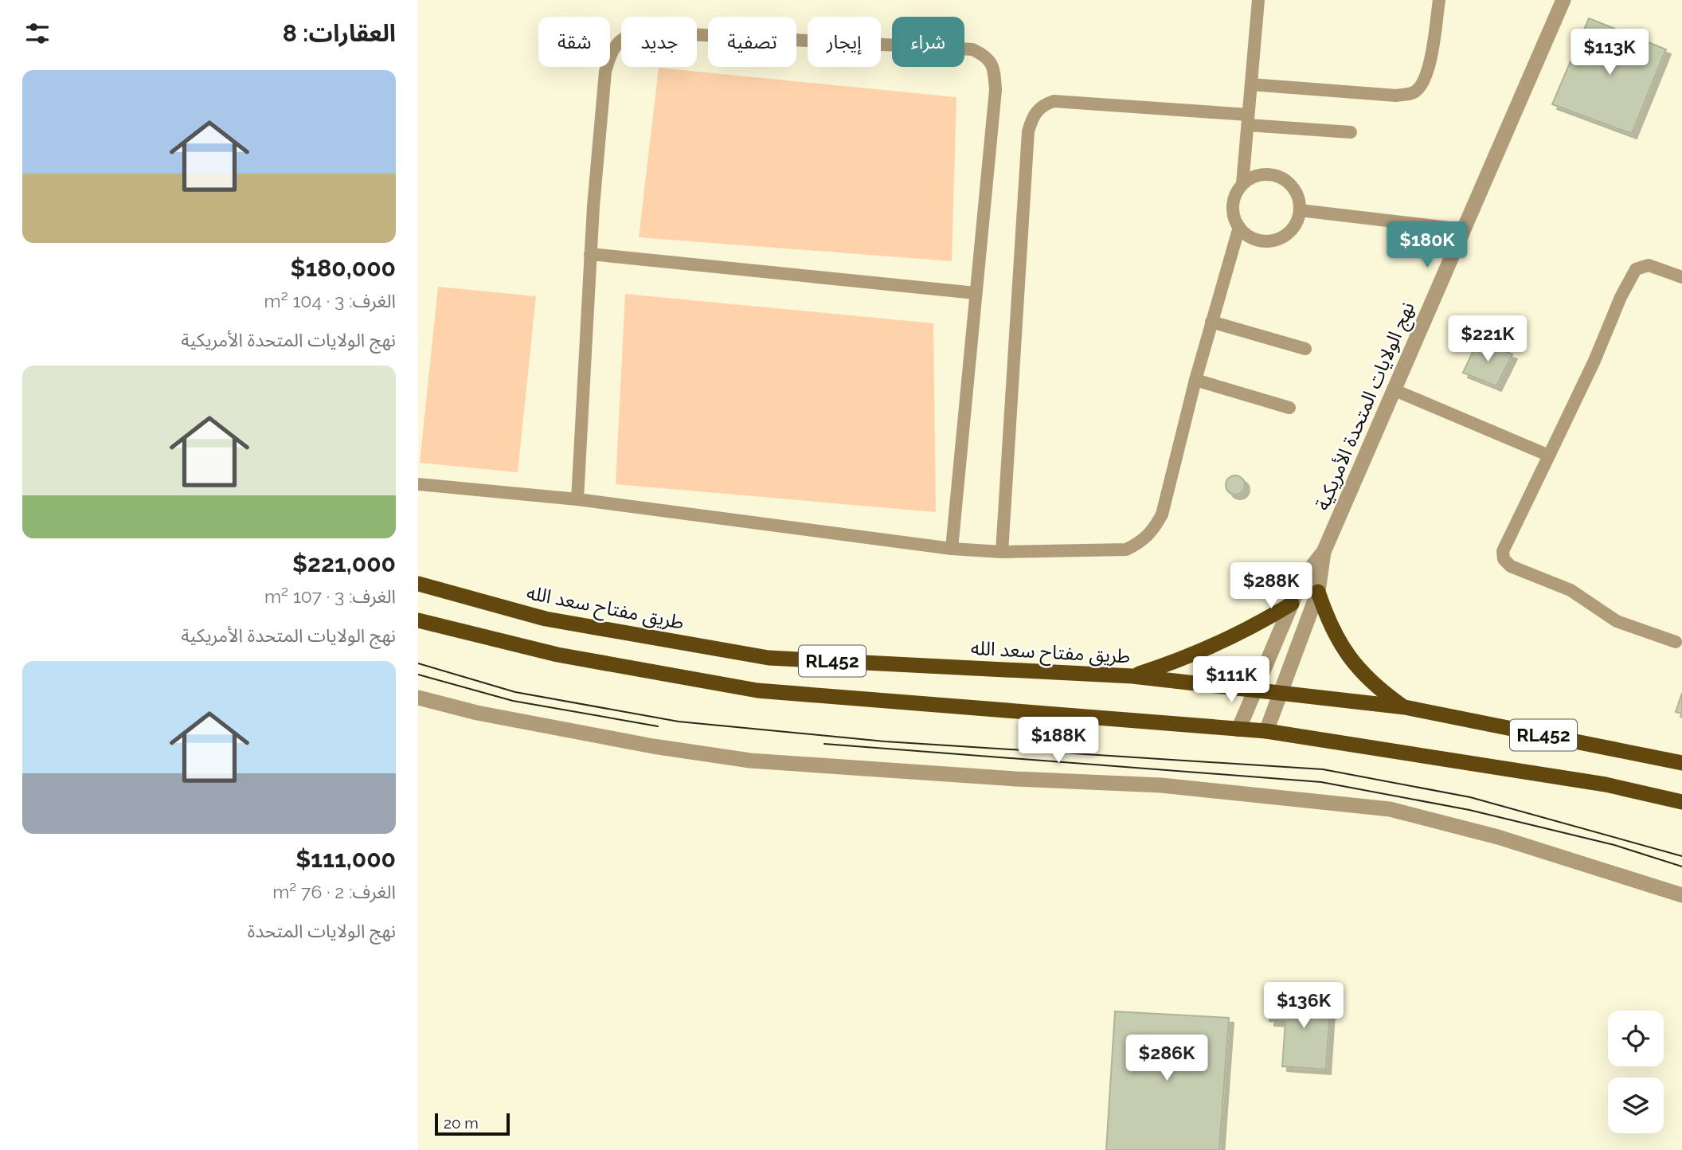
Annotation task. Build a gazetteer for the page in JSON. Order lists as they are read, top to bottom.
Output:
{
  "streets": {
    "highway": ["طريق مفتاح سعد الله", "RL452"],
    "street": ["نهج الولايات المتحدة الأمريكية"]
  },
  "scale_bar": "20 m",
  "page": {
    "heading": "العقارات: 8",
    "chip": [
      "شراء",
      "إيجار",
      "تصفية",
      "جديد",
      "شقة"
    ],
    "price": [
      "$113K",
      "$180K",
      "$221K",
      "$288K",
      "$111K",
      "$188K",
      "$136K",
      "$286K"
    ],
    "list": [
      {
        "name": "$180,000",
        "note": "الغرف: 3 · 104 m² · نهج الولايات المتحدة الأمريكية"
      },
      {
        "name": "$221,000",
        "note": "الغرف: 3 · 107 m² · نهج الولايات المتحدة الأمريكية"
      },
      {
        "name": "$111,000",
        "note": "الغرف: 2 · 76 m² · نهج الولايات المتحدة"
      }
    ],
    "scale": "20 m"
  }
}
